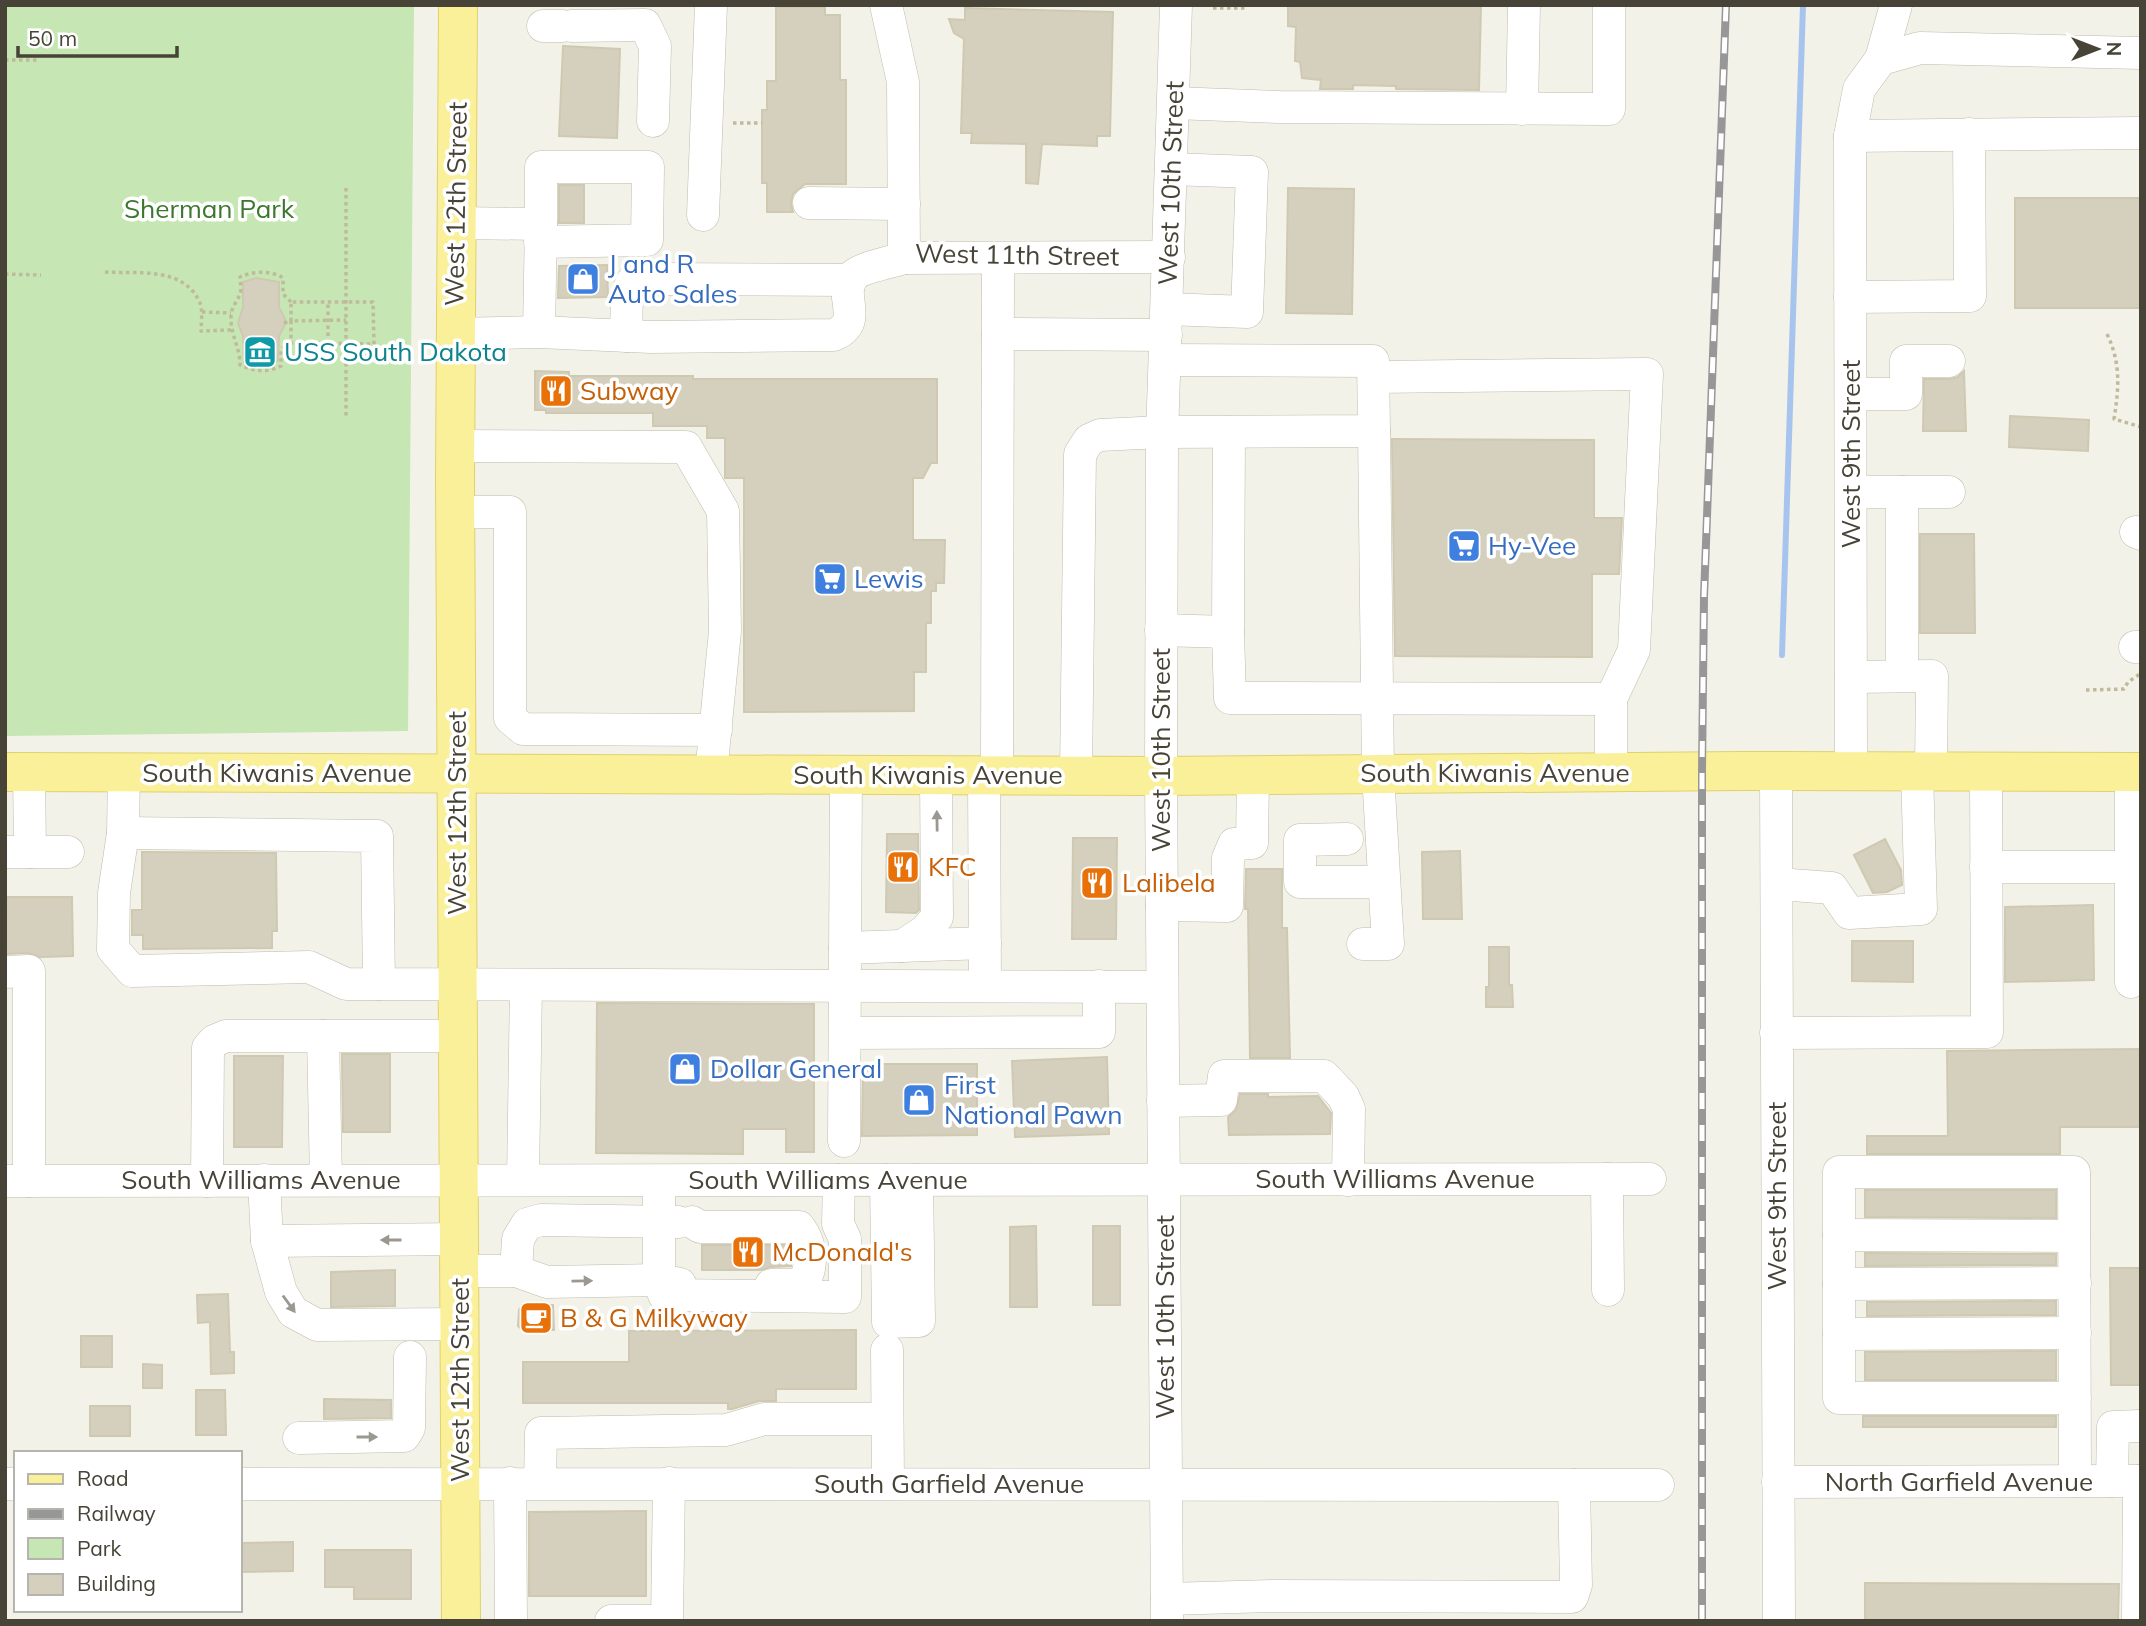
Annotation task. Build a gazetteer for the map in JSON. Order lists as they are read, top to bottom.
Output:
{
  "streets": {
    "main road": ["West 12th Street", "South Kiwanis Avenue"],
    "street": [
      "West 10th Street",
      "West 11th Street",
      "West 9th Street",
      "South Williams Avenue",
      "North Garfield Avenue",
      "South Garfield Avenue"
    ]
  },
  "crossings": [
    ["West 10th Street", "West 11th Street"],
    ["West 10th Street", "South Kiwanis Avenue"],
    ["West 10th Street", "South Williams Avenue"],
    ["West 10th Street", "South Garfield Avenue"],
    ["West 12th Street", "South Kiwanis Avenue"],
    ["West 12th Street", "South Williams Avenue"],
    ["West 12th Street", "South Garfield Avenue"],
    ["West 9th Street", "South Kiwanis Avenue"],
    ["West 9th Street", "North Garfield Avenue"]
  ],
  "parks": ["Sherman Park"],
  "places": {
    "shop": ["J and R Auto Sales", "Dollar General", "First National Pawn"],
    "museum": ["USS South Dakota"],
    "restaurant": [
      "Subway",
      "KFC",
      "Lalibela",
      "McDonald's"
    ],
    "supermarket": ["Hy-Vee", "Lewis"],
    "cafe": ["B & G Milkyway"]
  },
  "legend": [
    "Road",
    "Railway",
    "Park",
    "Building"
  ],
  "scale_bar": "50 m",
  "north": "right"
}
